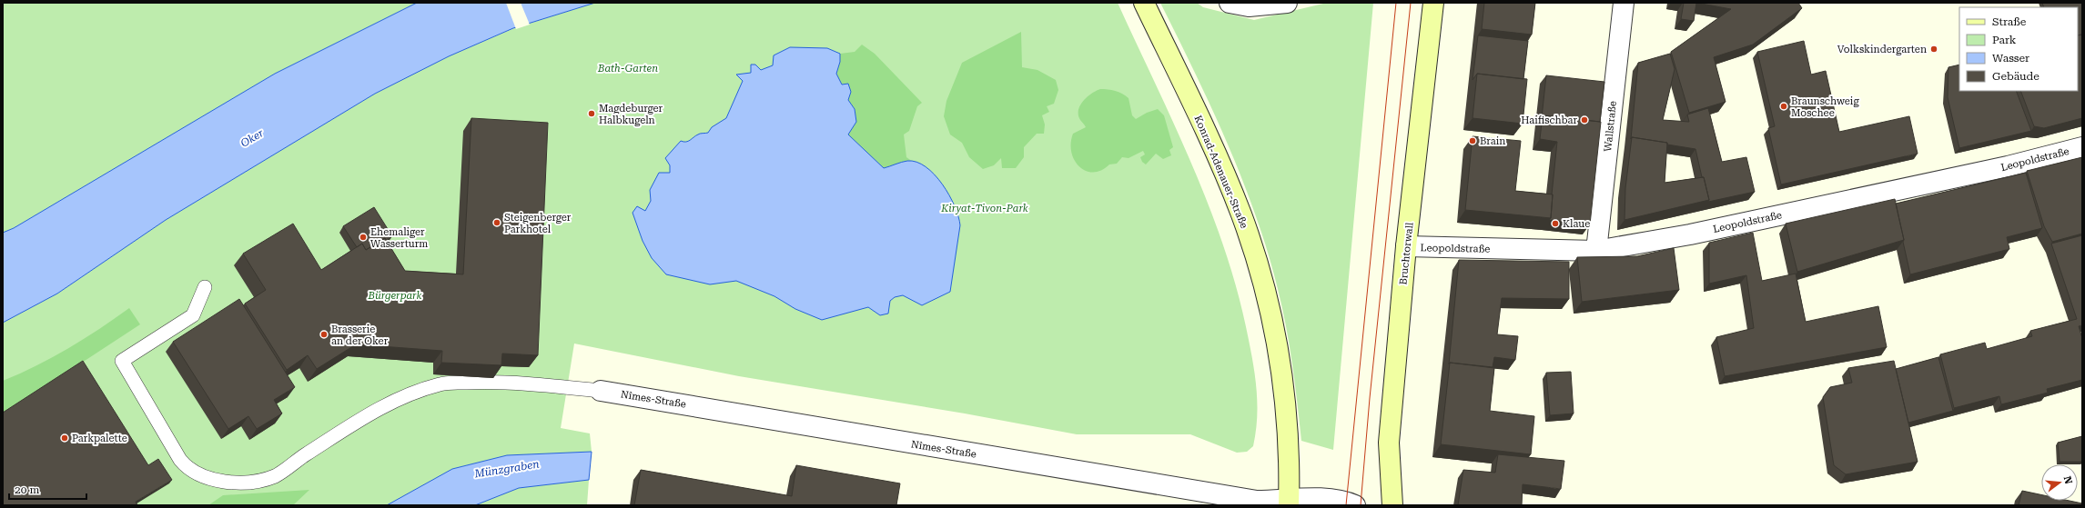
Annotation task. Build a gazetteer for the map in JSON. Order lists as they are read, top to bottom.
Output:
{
  "streets": {
    "main road": ["Konrad-Adenauer-Straße", "Bruchtorwall"],
    "street": ["Wallstraße", "Leopoldstraße", "Nîmes-Straße"]
  },
  "crossings": [
    ["Wallstraße", "Leopoldstraße"],
    ["Leopoldstraße", "Bruchtorwall"],
    ["Konrad-Adenauer-Straße", "Nîmes-Straße"]
  ],
  "water": ["Oker", "Münzgraben"],
  "parks": ["Bath-Garten", "Kiryat-Tivon-Park", "Bürgerpark"],
  "places": [
    "Volkskindergarten",
    "Braunschweig Moschee",
    "Magdeburger Halbkugeln",
    "Haifischbar",
    "Brain",
    "Steigenberger Parkhotel",
    "Klaue",
    "Ehemaliger Wasserturm",
    "Brasserie an der Oker",
    "Parkpalette"
  ],
  "legend": [
    "Straße",
    "Park",
    "Wasser",
    "Gebäude"
  ],
  "scale_bar": "20 m",
  "north": "right"
}
